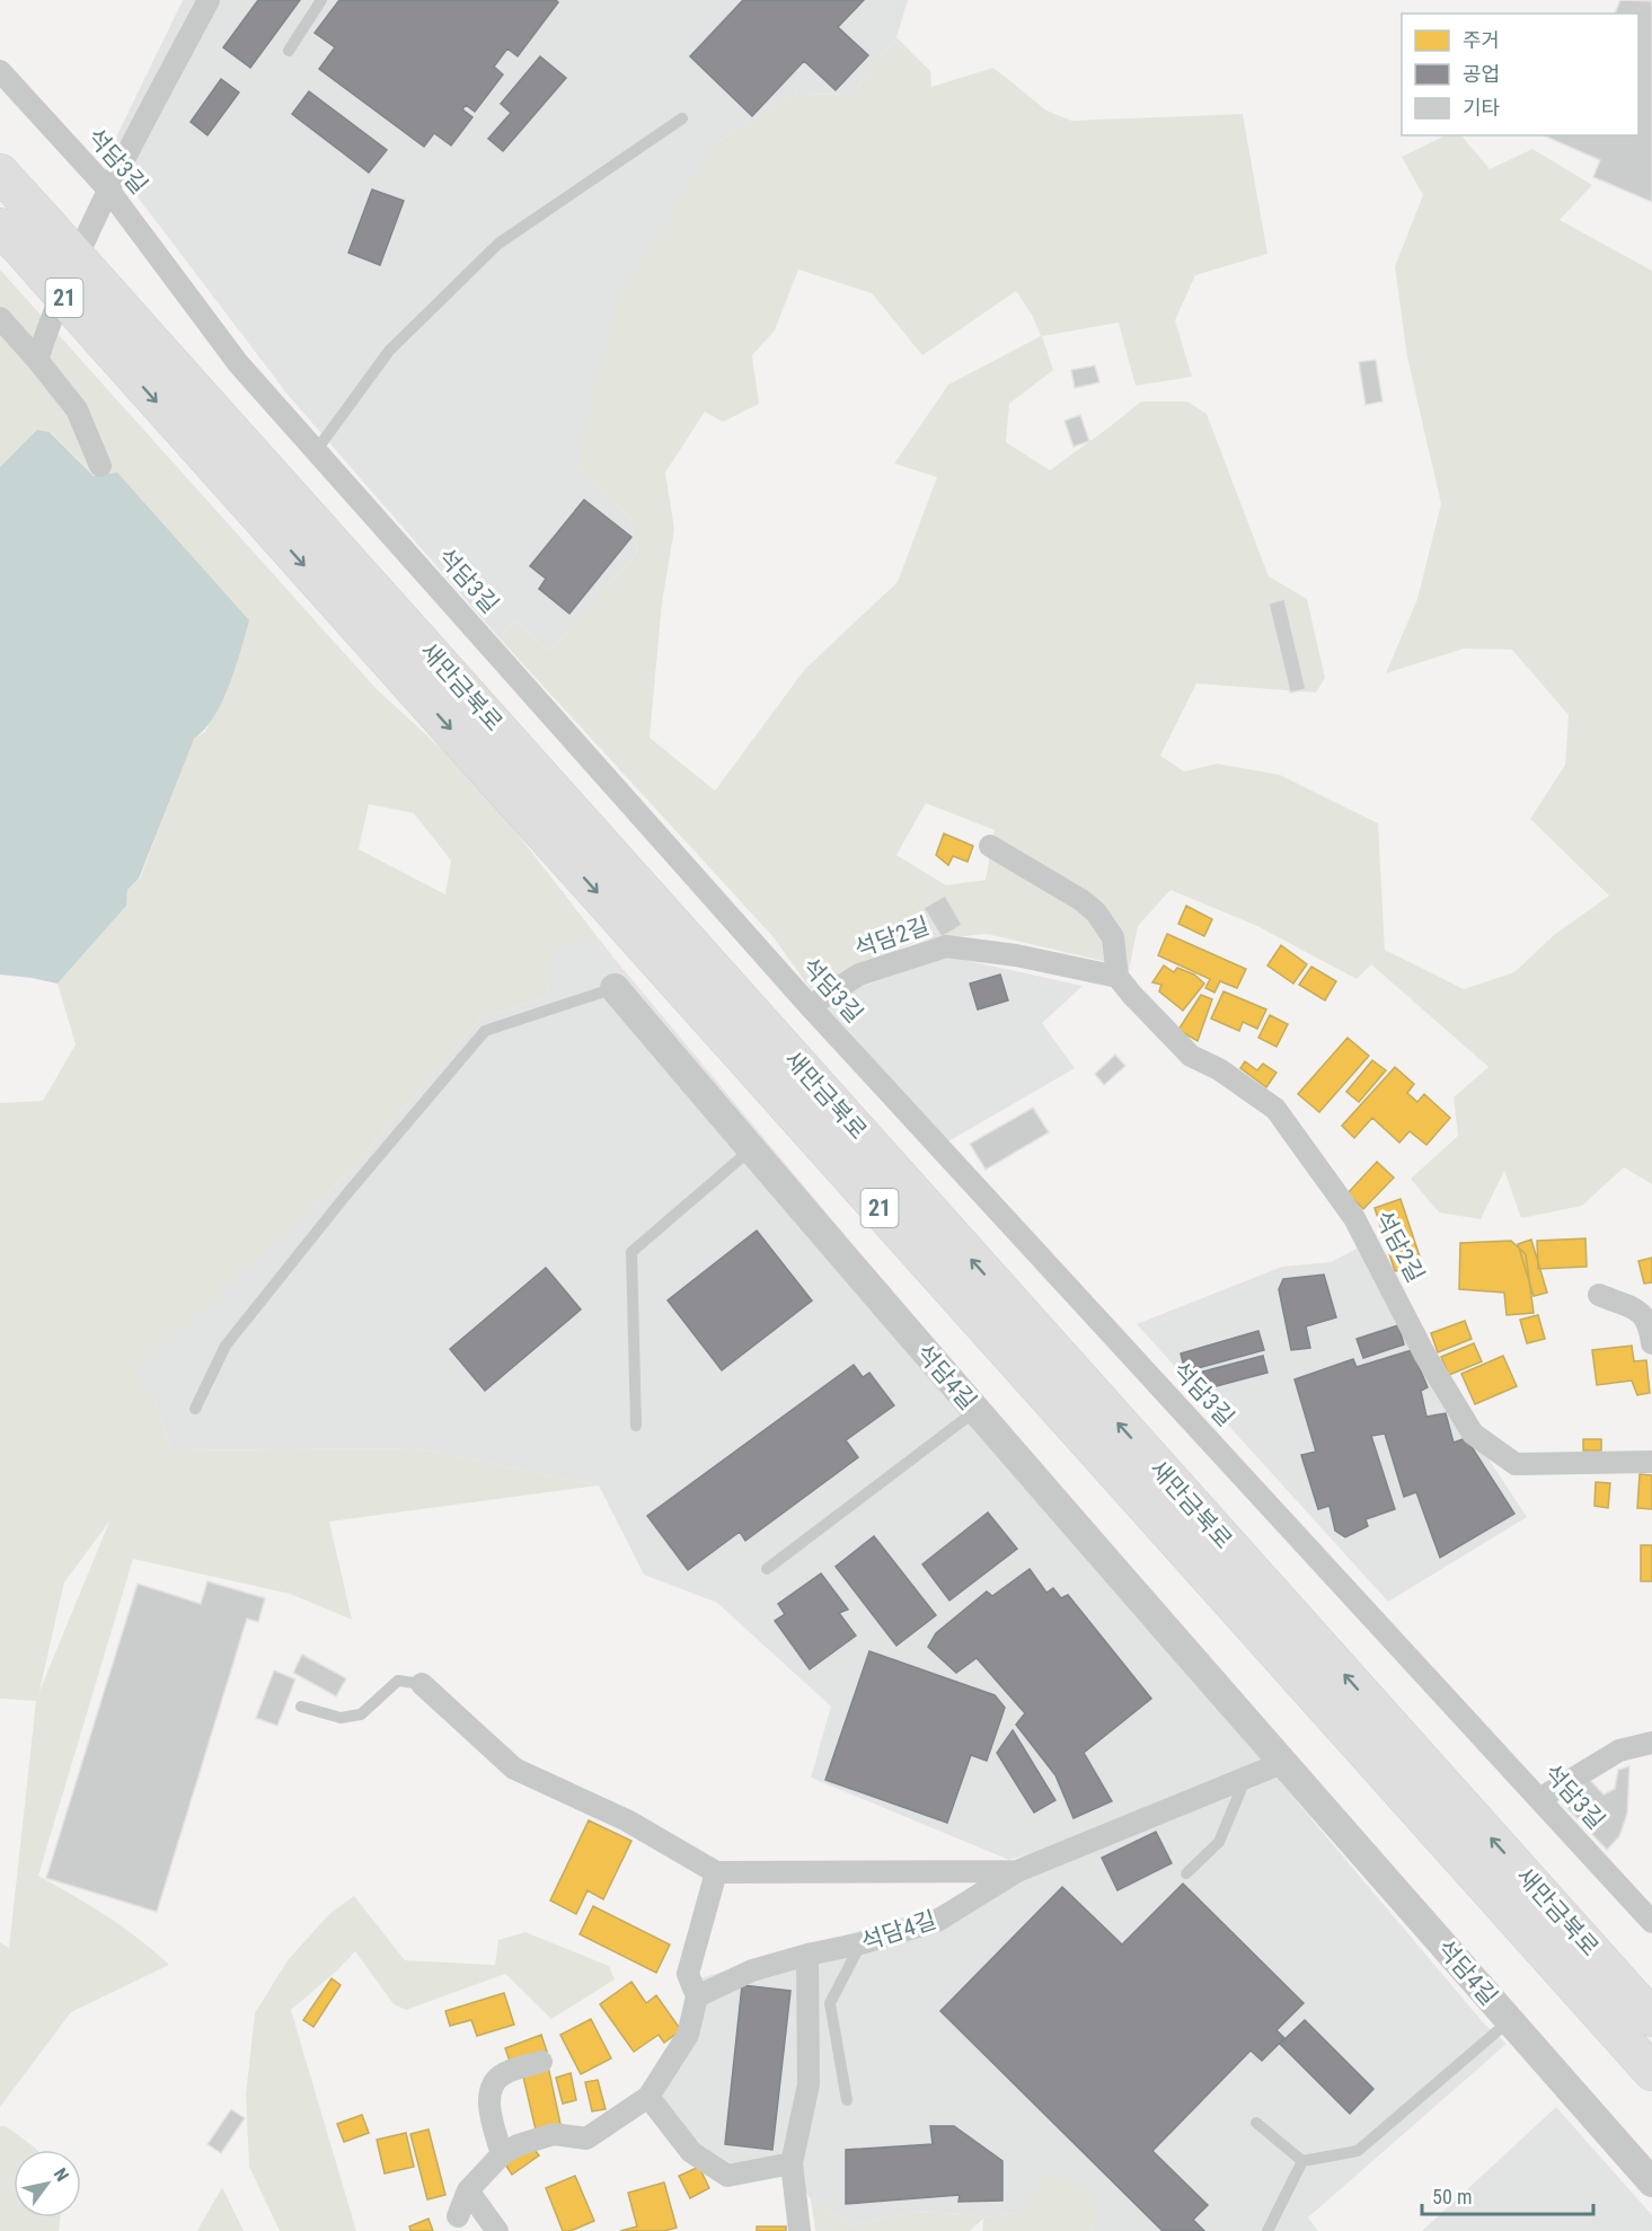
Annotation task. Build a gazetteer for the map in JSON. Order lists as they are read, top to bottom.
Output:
{
  "streets": {
    "highway": ["21", "새만금북로"],
    "street": ["석담3길", "석담2길", "석담4길"]
  },
  "crossings": [
    ["석담3길", "석담2길"]
  ],
  "legend": ["주거", "공업", "기타"],
  "scale_bar": "50 m",
  "north": "top right"
}
